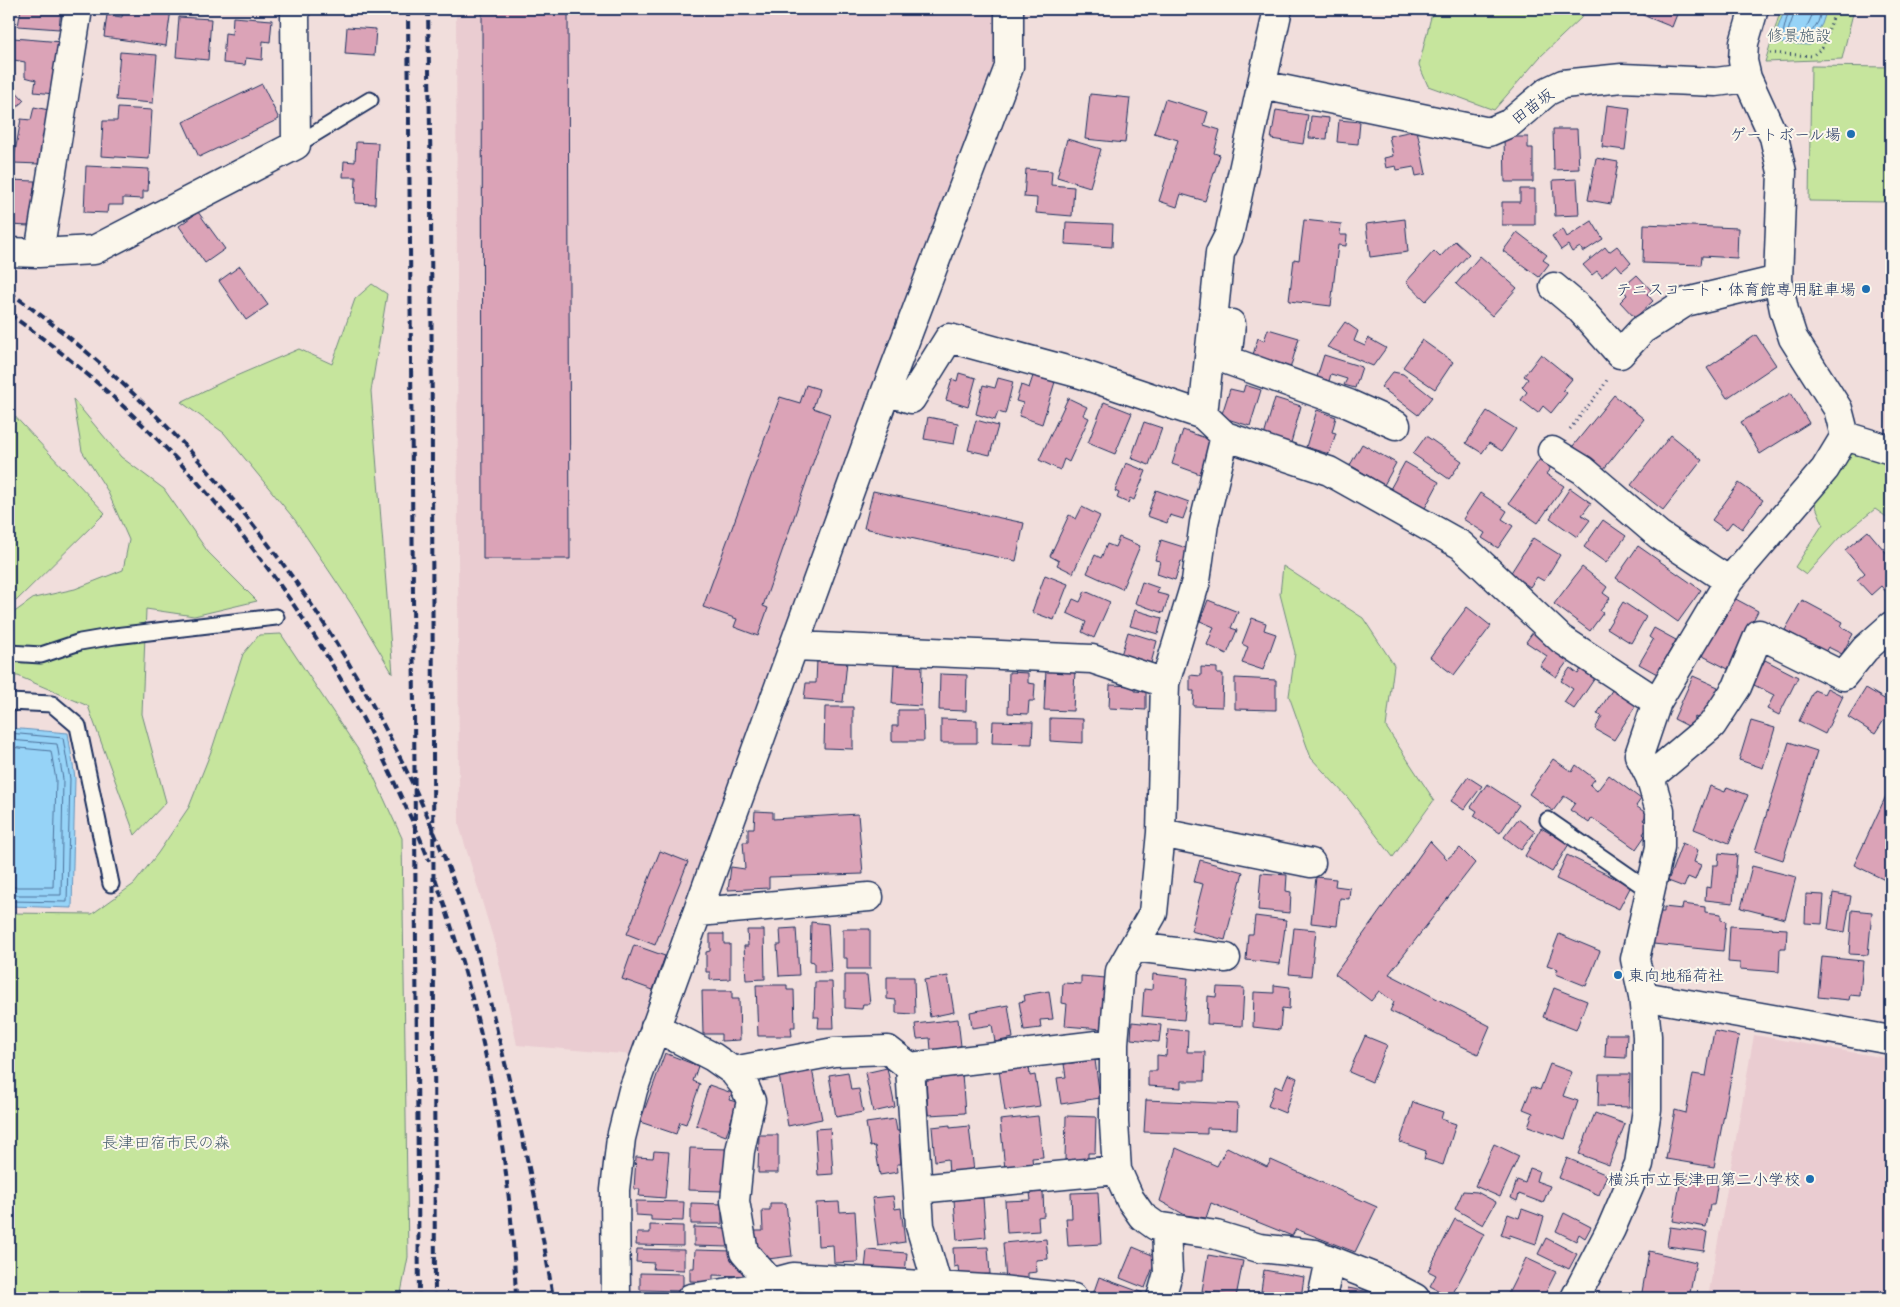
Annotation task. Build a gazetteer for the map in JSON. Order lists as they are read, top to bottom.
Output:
{
  "streets": {
    "street": ["田苗坂"]
  },
  "parks": ["修景施設", "長津田宿市民の森"],
  "places": [
    "ゲートボール場",
    "テニスコート・体育館専用駐車場",
    "東向地稲荷社",
    "横浜市立長津田第二小学校"
  ]
}
